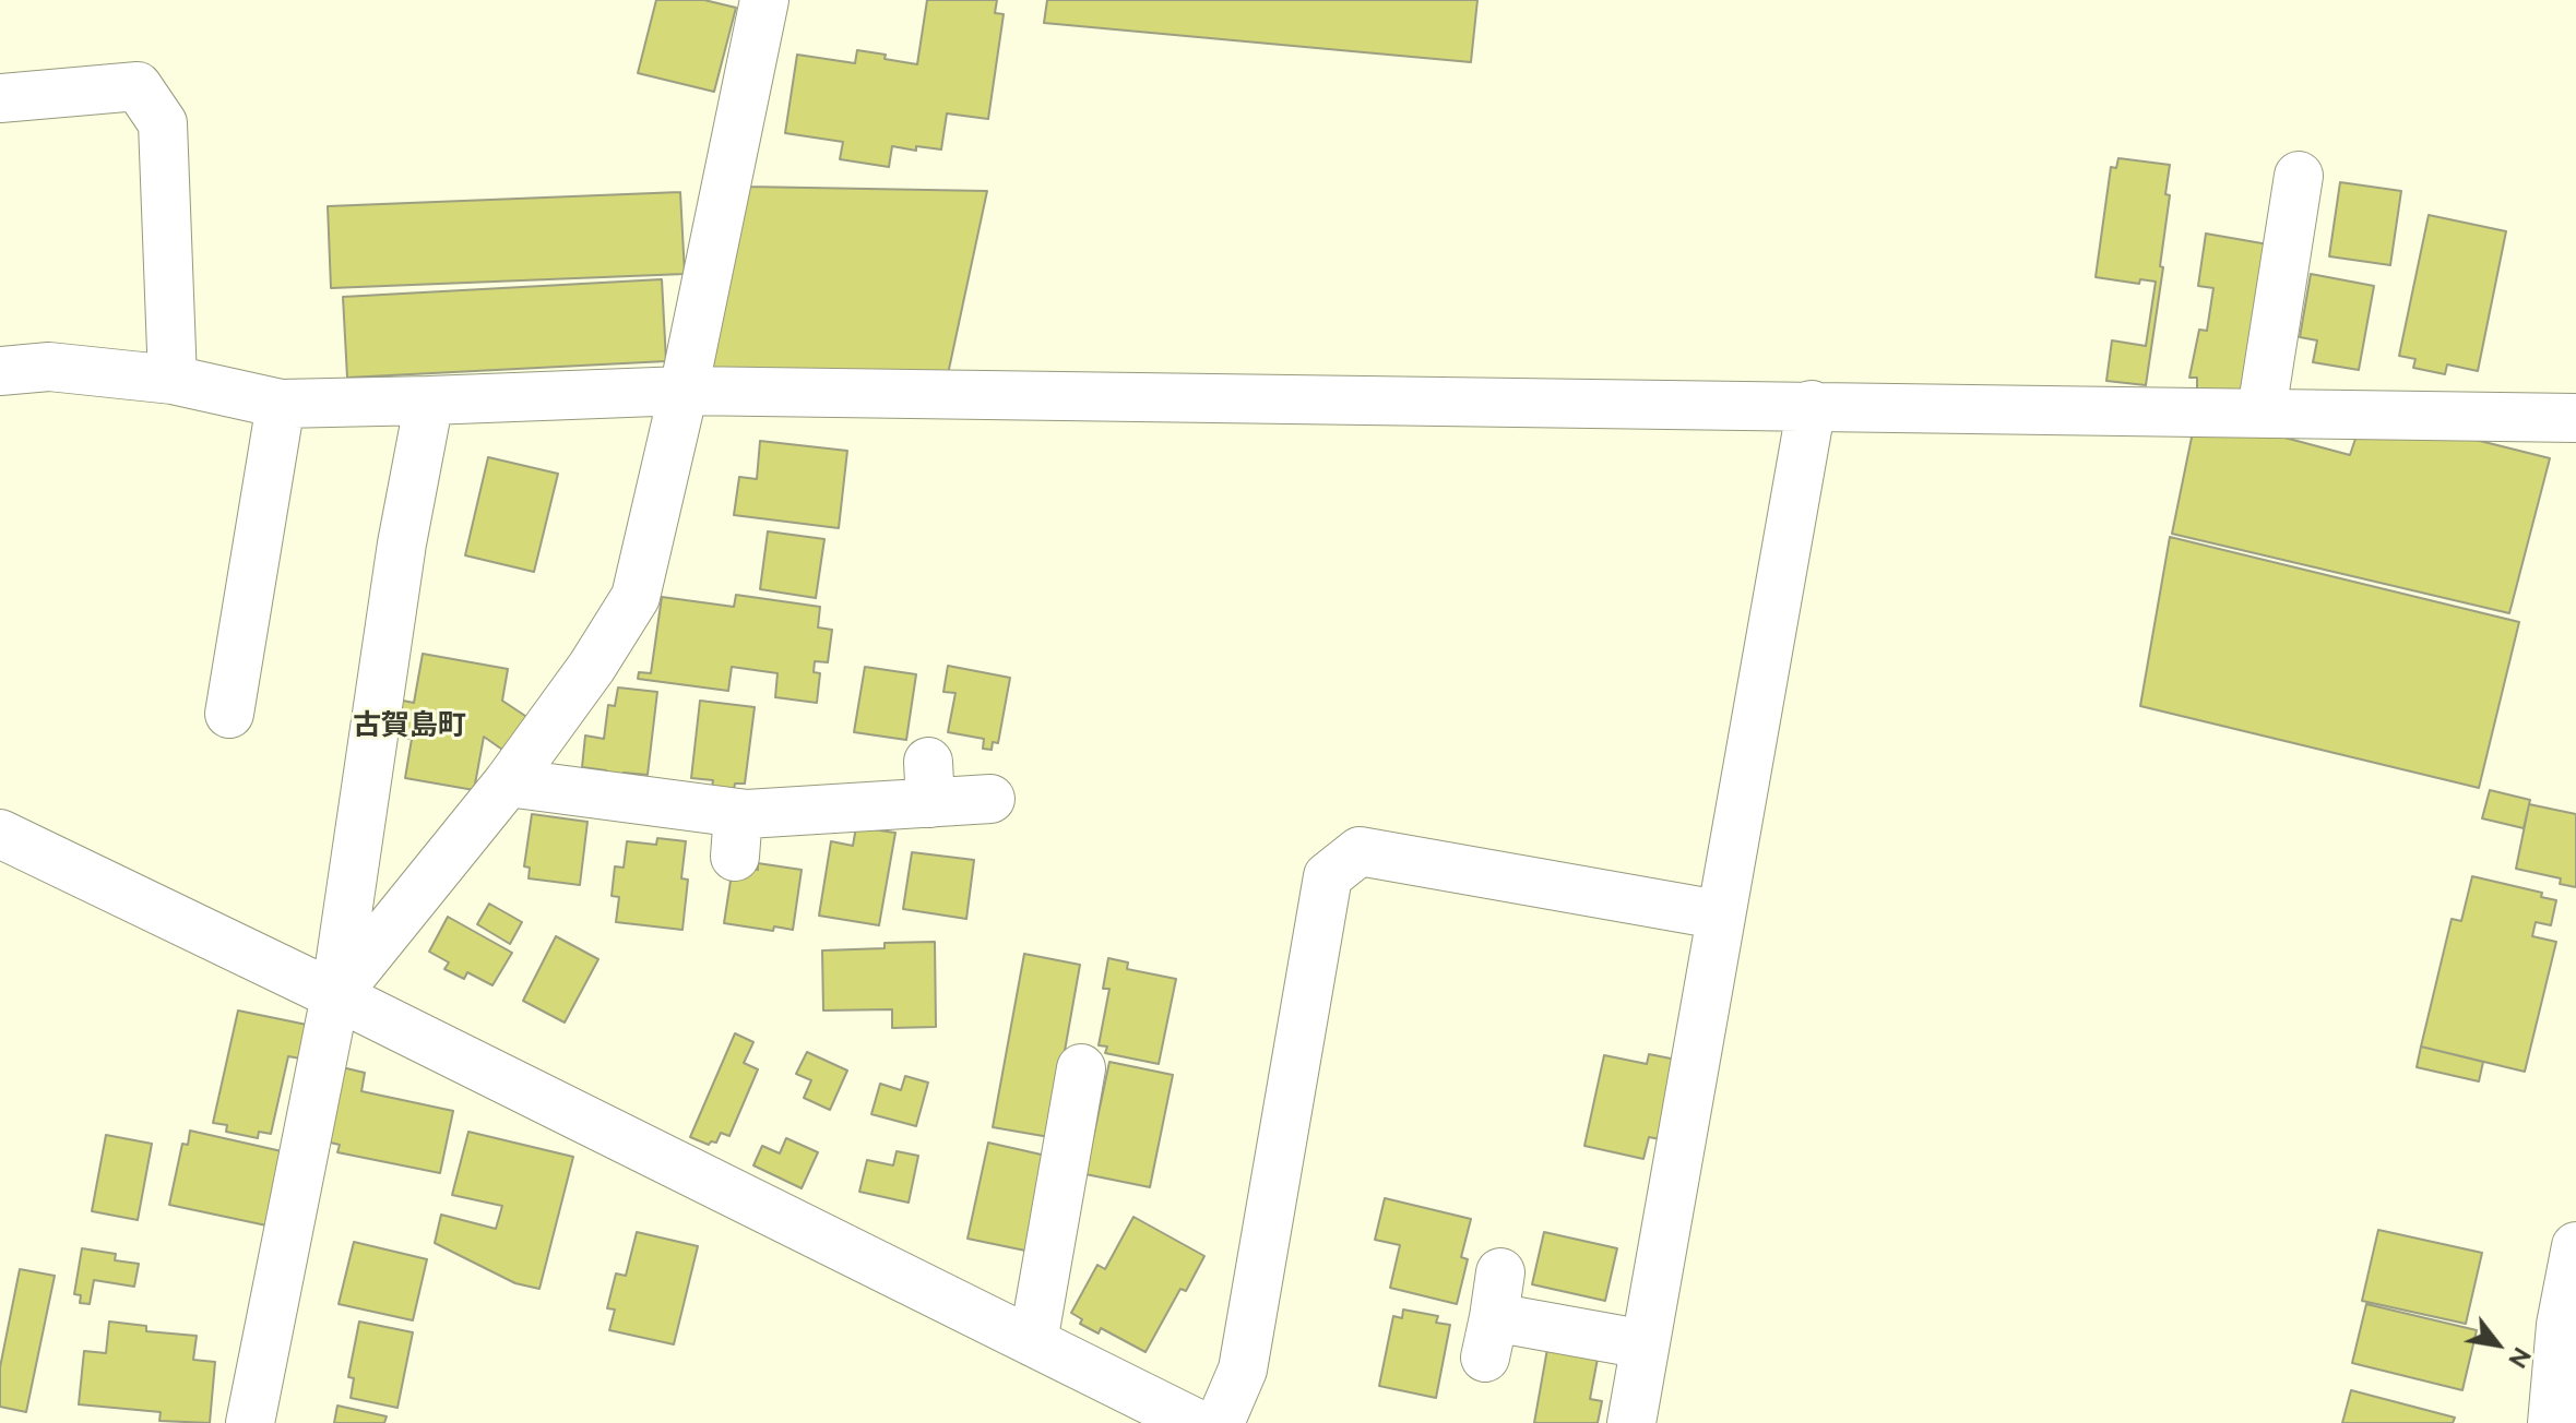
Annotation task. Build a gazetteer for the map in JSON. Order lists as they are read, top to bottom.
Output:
{
  "districts": ["古賀島町"],
  "north": "bottom right"
}
